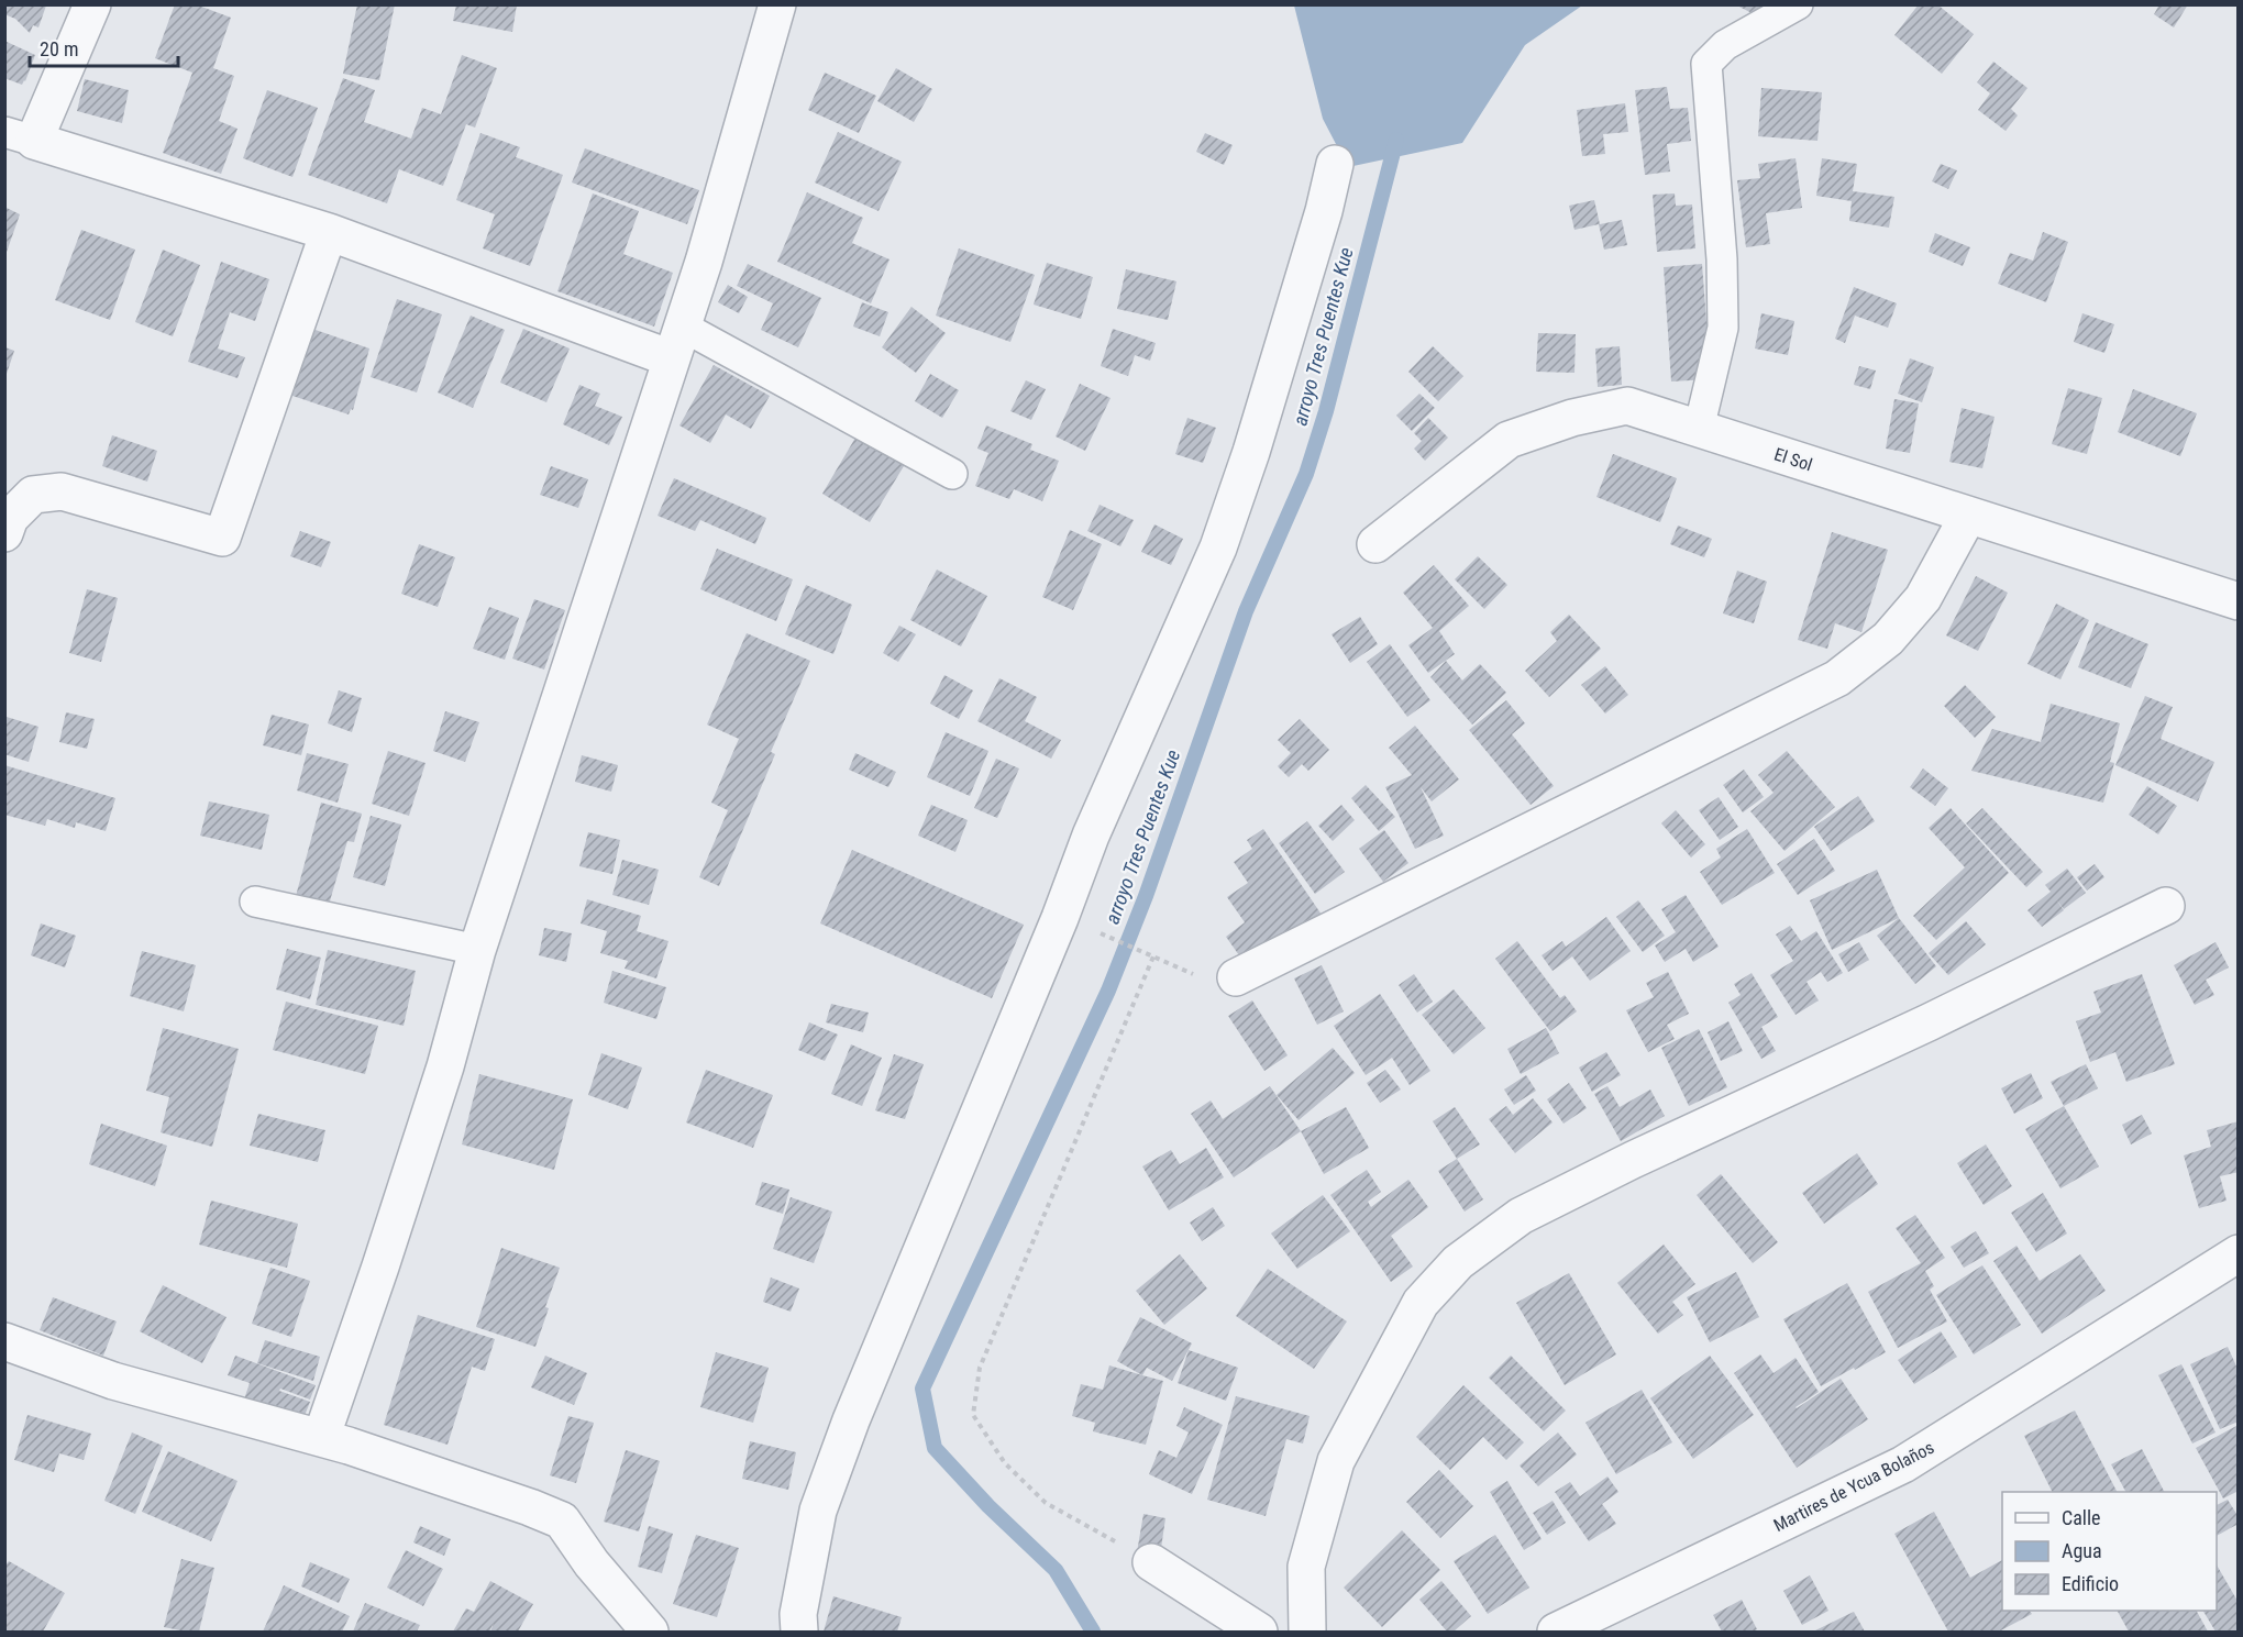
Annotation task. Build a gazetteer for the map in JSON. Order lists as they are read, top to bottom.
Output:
{
  "streets": {
    "street": ["El Sol", "Martires de Ycua Bolaños"]
  },
  "water": ["arroyo Tres Puentes Kue"],
  "legend": ["Calle", "Agua", "Edificio"],
  "scale_bar": "20 m"
}
